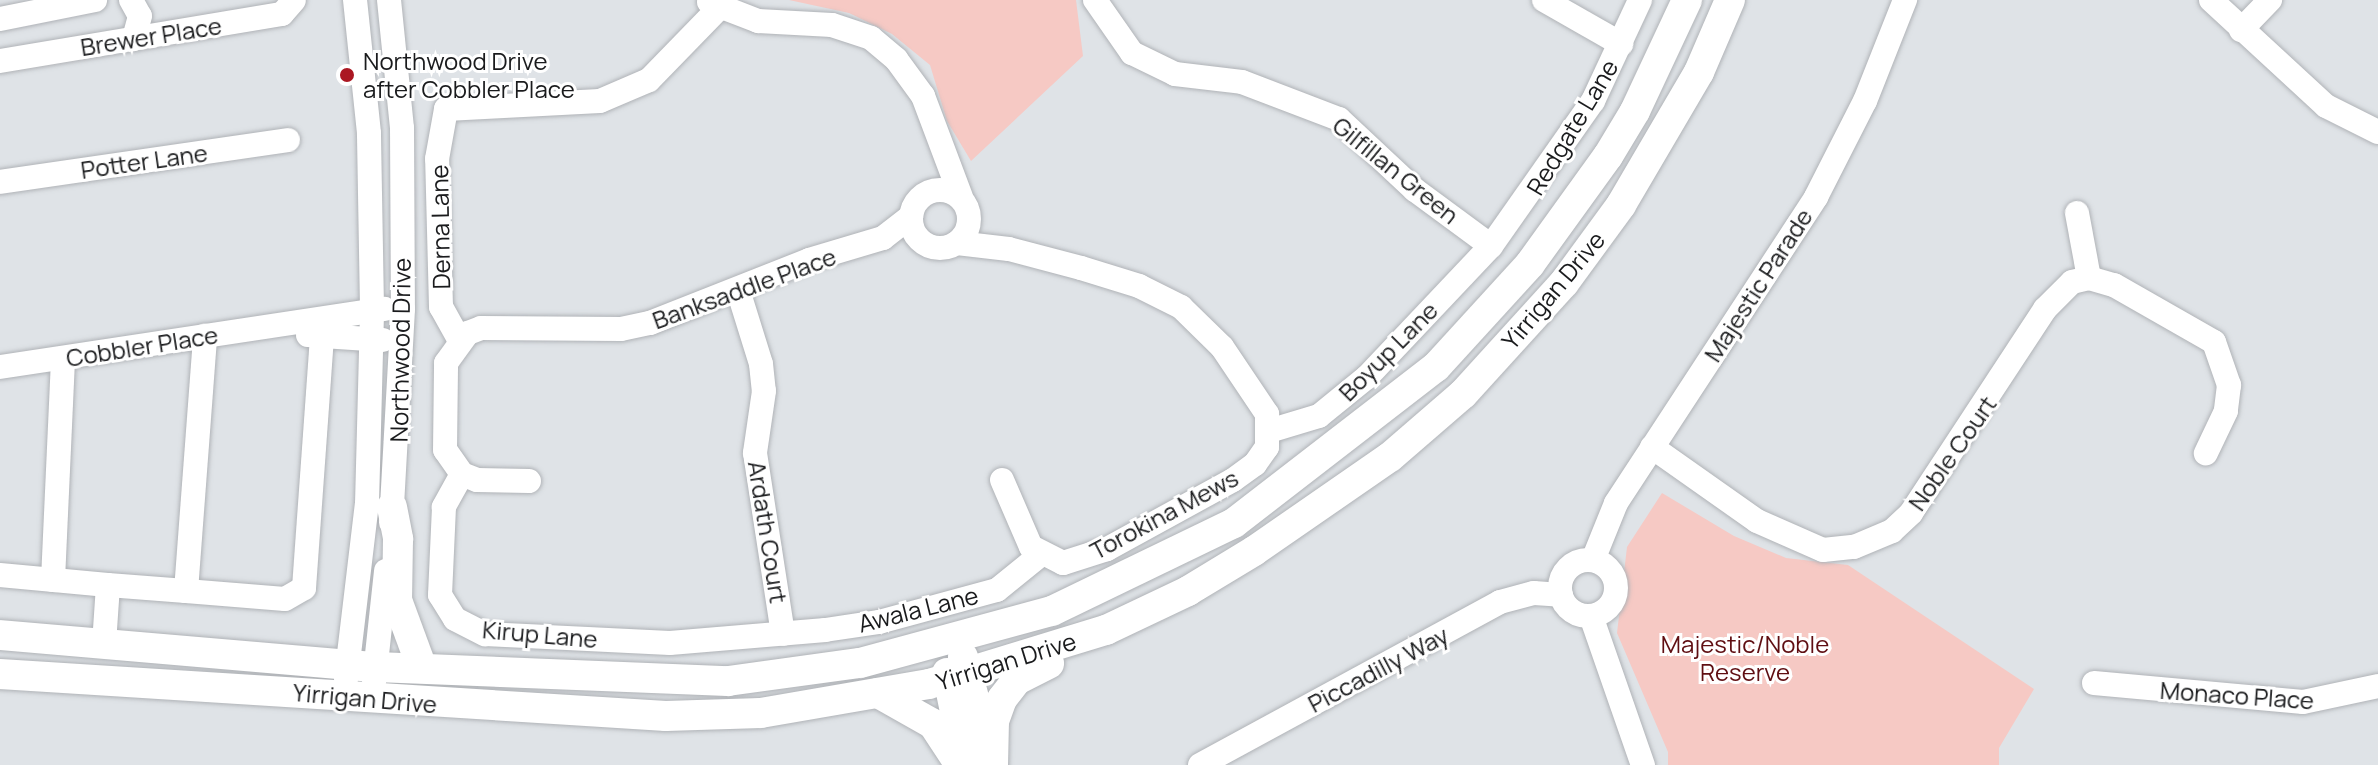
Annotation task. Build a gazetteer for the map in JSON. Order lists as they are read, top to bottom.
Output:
{
  "streets": {
    "main road": ["Yirrigan Drive"],
    "street": [
      "Brewer Place",
      "Redgate Lane",
      "Potter Lane",
      "Gilfillan Green",
      "Derna Lane",
      "Majestic Parade",
      "Banksaddle Place",
      "Cobbler Place",
      "Northwood Drive",
      "Boyup Lane",
      "Noble Court",
      "Torokina Mews",
      "Ardath Court",
      "Awala Lane",
      "Kirup Lane",
      "Piccadilly Way",
      "Monaco Place"
    ]
  },
  "crossings": [
    ["Redgate Lane", "Gilfillan Green"],
    ["Redgate Lane", "Boyup Lane"],
    ["Gilfillan Green", "Boyup Lane"],
    ["Derna Lane", "Banksaddle Place"],
    ["Majestic Parade", "Noble Court"],
    ["Majestic Parade", "Piccadilly Way"],
    ["Banksaddle Place", "Ardath Court"],
    ["Yirrigan Drive", "Northwood Drive"],
    ["Cobbler Place", "Northwood Drive"],
    ["Boyup Lane", "Torokina Mews"],
    ["Torokina Mews", "Awala Lane"],
    ["Ardath Court", "Awala Lane"],
    ["Ardath Court", "Kirup Lane"],
    ["Awala Lane", "Kirup Lane"]
  ],
  "parks": ["Majestic/Noble Reserve"],
  "places": ["Northwood Drive after Cobbler Place"]
}
